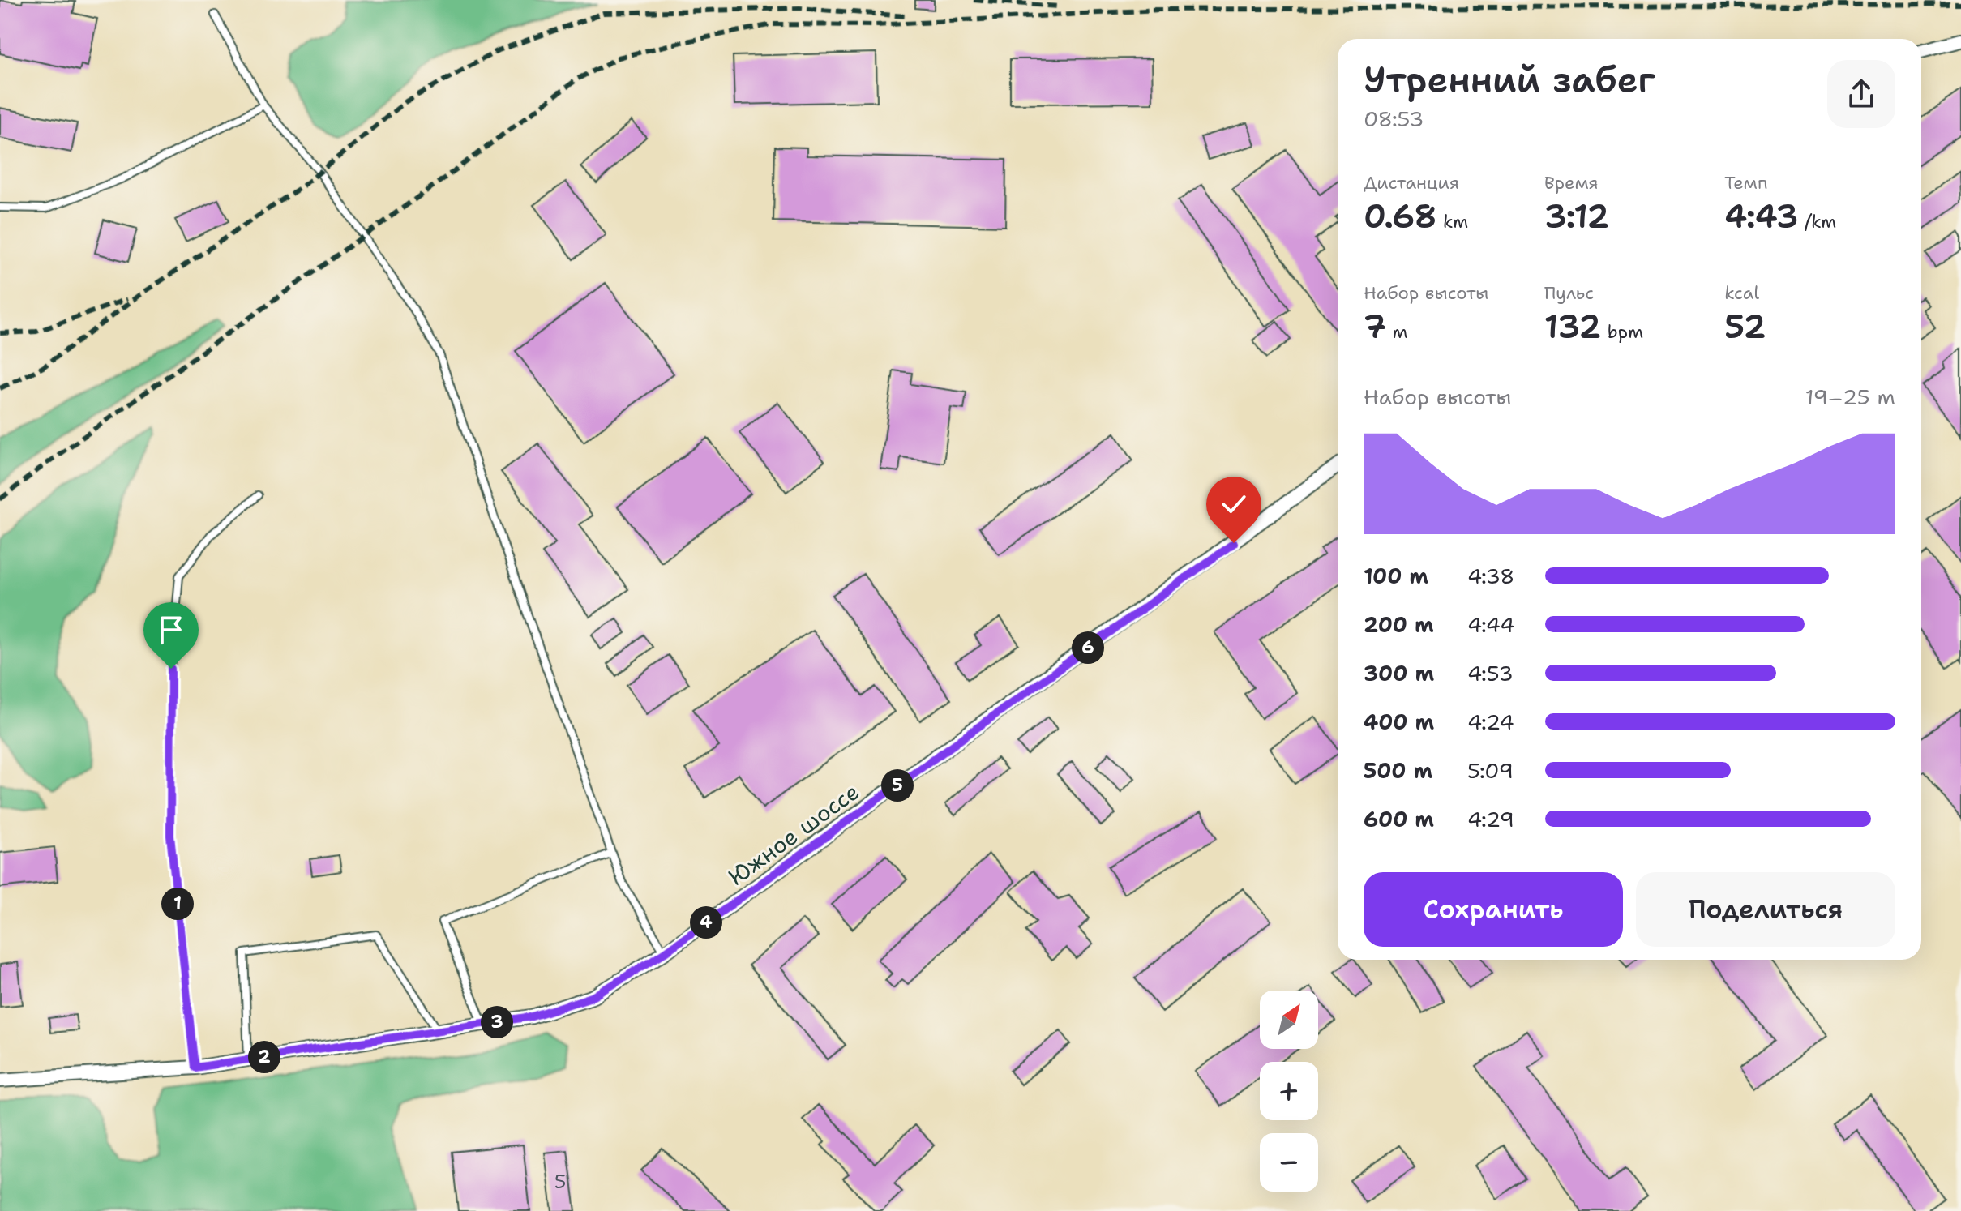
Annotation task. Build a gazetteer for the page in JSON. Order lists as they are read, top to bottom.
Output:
{
  "streets": {
    "street": ["Южное шоссе"]
  },
  "house_numbers": ["5"],
  "north": "top right",
  "page": {
    "heading": ["Утренний забег", "08:53"],
    "stats": [
      ["Дистанция", "0.68 km"],
      ["Время", "3:12"],
      ["Темп", "4:43 /km"],
      ["Набор высоты", "7 m"],
      ["Пульс", "132 bpm"],
      ["kcal", "52"]
    ],
    "chart": ["Набор высоты", "19–25 m"],
    "list": [
      {
        "name": "100 m",
        "note": "4:38"
      },
      {
        "name": "200 m",
        "note": "4:44"
      },
      {
        "name": "300 m",
        "note": "4:53"
      },
      {
        "name": "400 m",
        "note": "4:24"
      },
      {
        "name": "500 m",
        "note": "5:09"
      },
      {
        "name": "600 m",
        "note": "4:29"
      }
    ],
    "pins": [
      "6",
      "5",
      "1",
      "4",
      "3",
      "2"
    ],
    "buttons": ["Сохранить", "Поделиться"],
    "map_buttons": ["+", "−"]
  }
}
